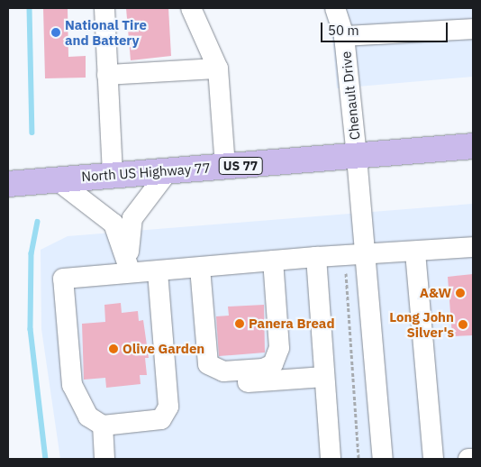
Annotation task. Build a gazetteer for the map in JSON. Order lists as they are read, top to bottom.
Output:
{
  "streets": {
    "main road": ["US 77", "North US Highway 77"],
    "street": ["Chenault Drive"]
  },
  "crossings": [
    ["Chenault Drive", "North US Highway 77"]
  ],
  "places": [
    "National Tire and Battery",
    "A&W",
    "Panera Bread",
    "Long John Silver's",
    "Olive Garden"
  ],
  "scale_bar": "50 m"
}
